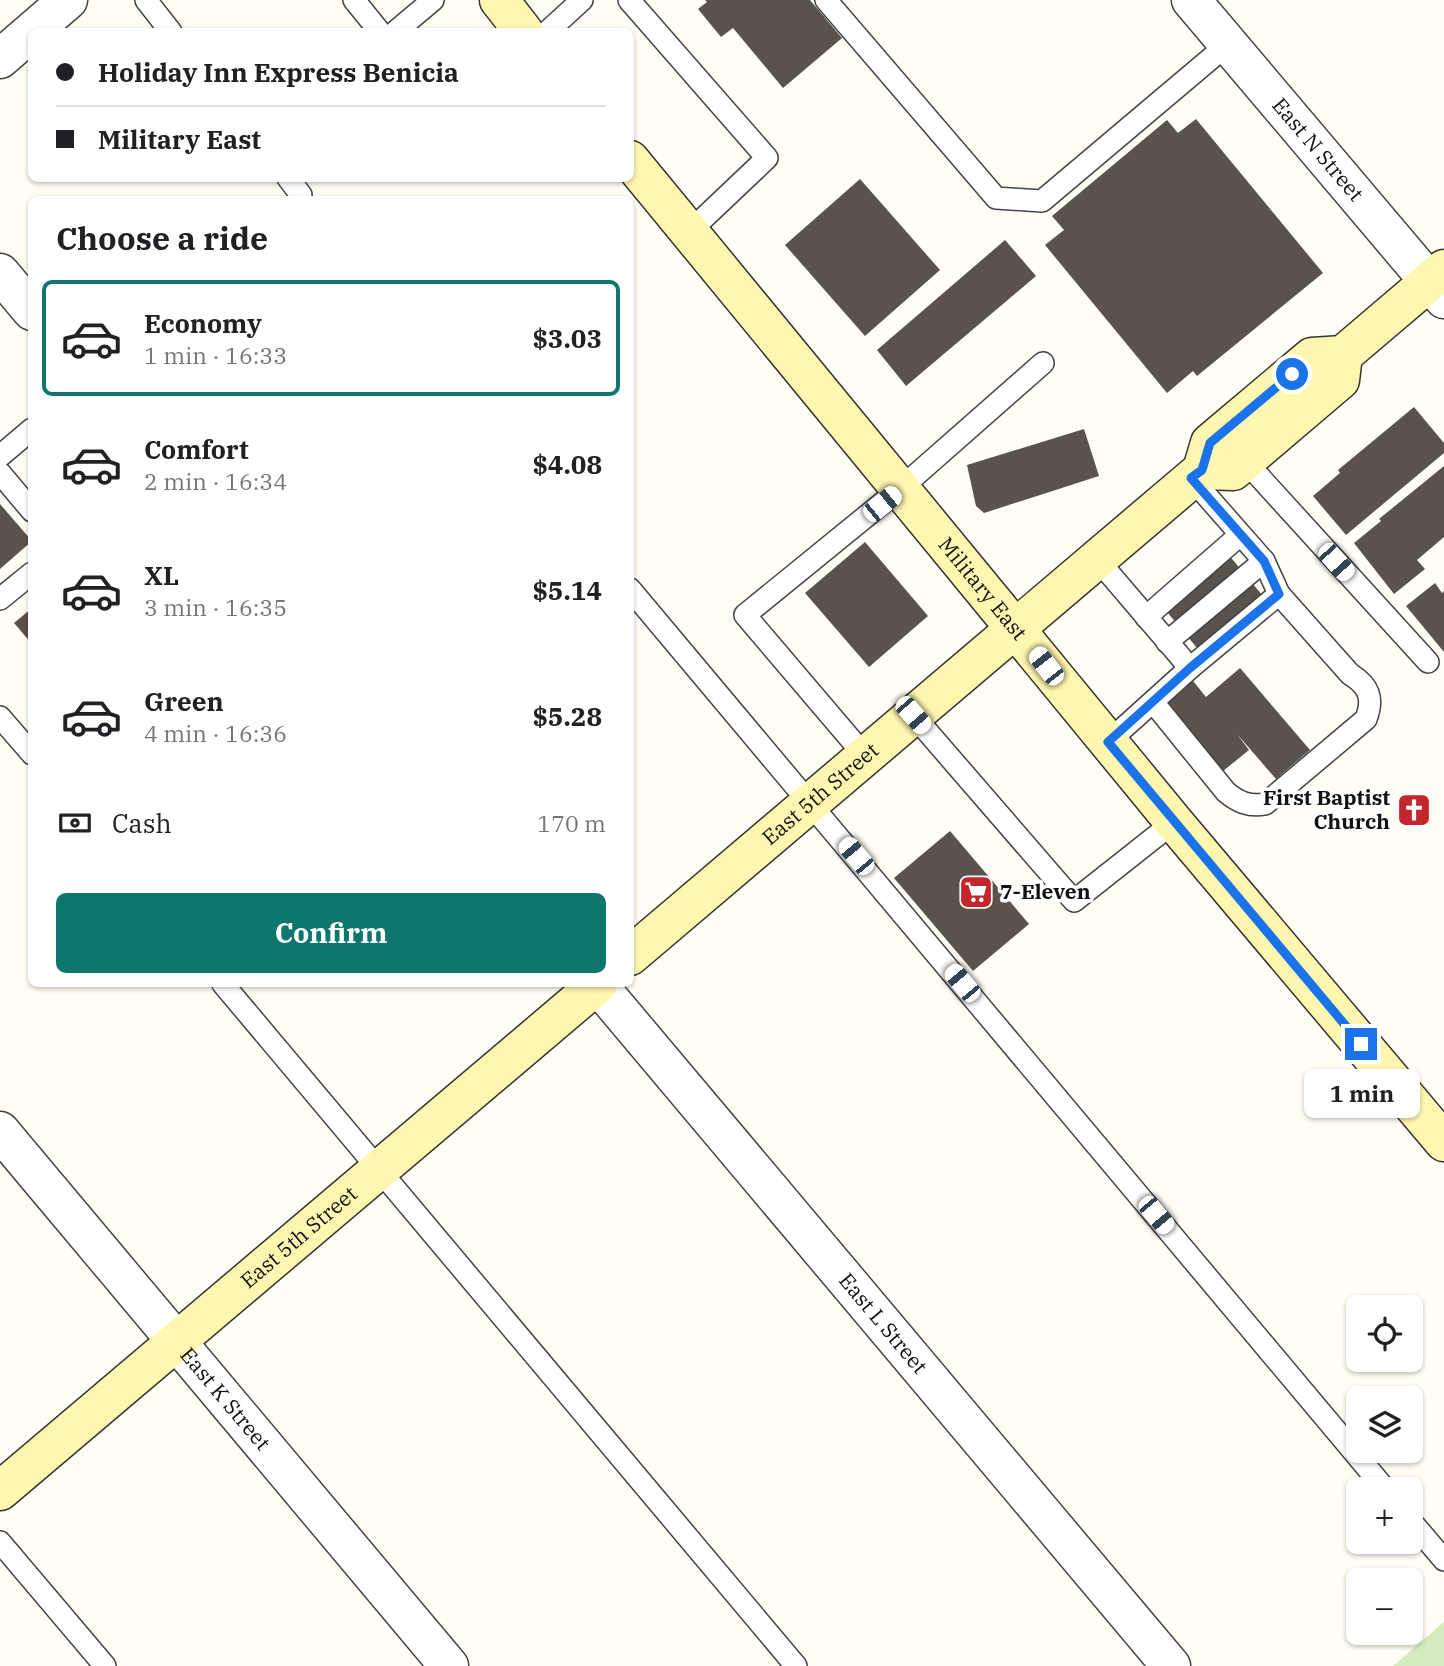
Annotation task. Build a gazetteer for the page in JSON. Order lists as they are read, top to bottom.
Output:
{
  "streets": {
    "street": [
      "East N Street",
      "Military East",
      "East 5th Street",
      "East L Street",
      "East K Street"
    ]
  },
  "crossings": [
    ["Military East", "East 5th Street"],
    ["East 5th Street", "East K Street"]
  ],
  "places": {
    "church": ["First Baptist Church"],
    "supermarket": ["7-Eleven"]
  },
  "page": {
    "banner": ["Holiday Inn Express Benicia", "Military East"],
    "heading": "Choose a ride",
    "list": [
      {
        "name": "Economy",
        "note": "1 min · 16:33",
        "value": "$3.03"
      },
      {
        "name": "Comfort",
        "note": "2 min · 16:34",
        "value": "$4.08"
      },
      {
        "name": "XL",
        "note": "3 min · 16:35",
        "value": "$5.14"
      },
      {
        "name": "Green",
        "note": "4 min · 16:36",
        "value": "$5.28"
      }
    ],
    "pay": ["Cash", "170 m"],
    "buttons": "Confirm",
    "bubble": "1 min",
    "map_buttons": ["+", "−"]
  }
}
